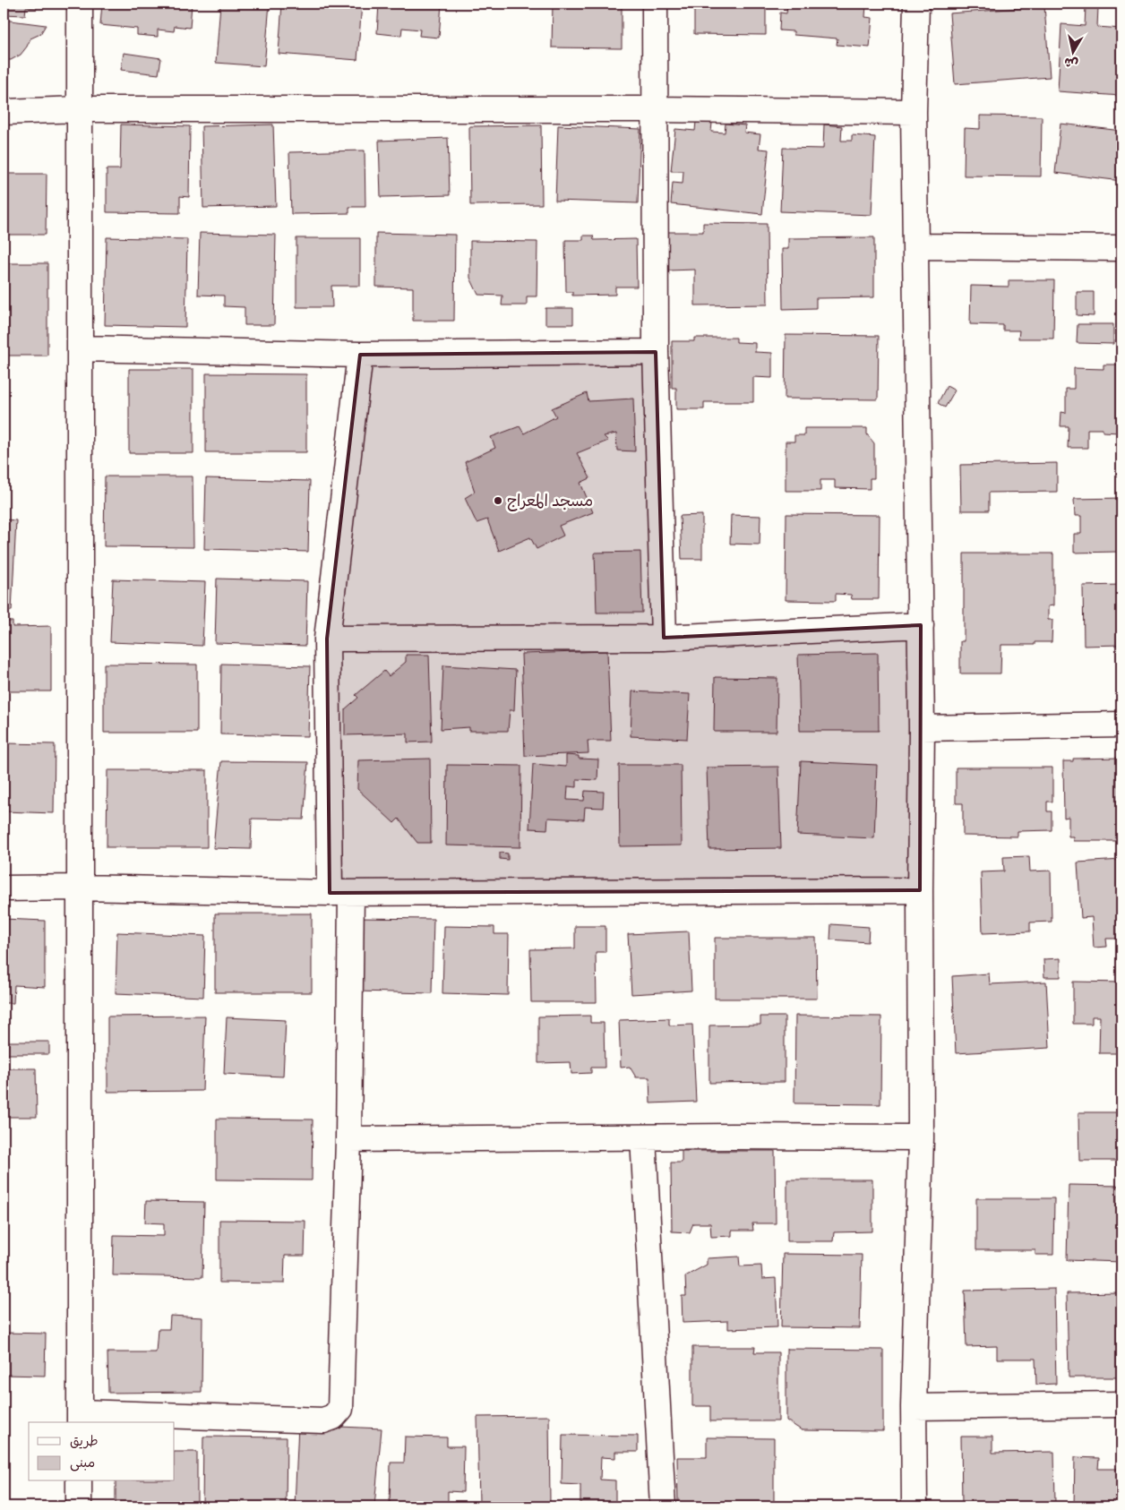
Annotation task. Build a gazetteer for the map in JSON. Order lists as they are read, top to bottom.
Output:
{
  "places": ["مسجد المعراج"],
  "legend": ["طريق", "مبنى"],
  "north": "bottom"
}
